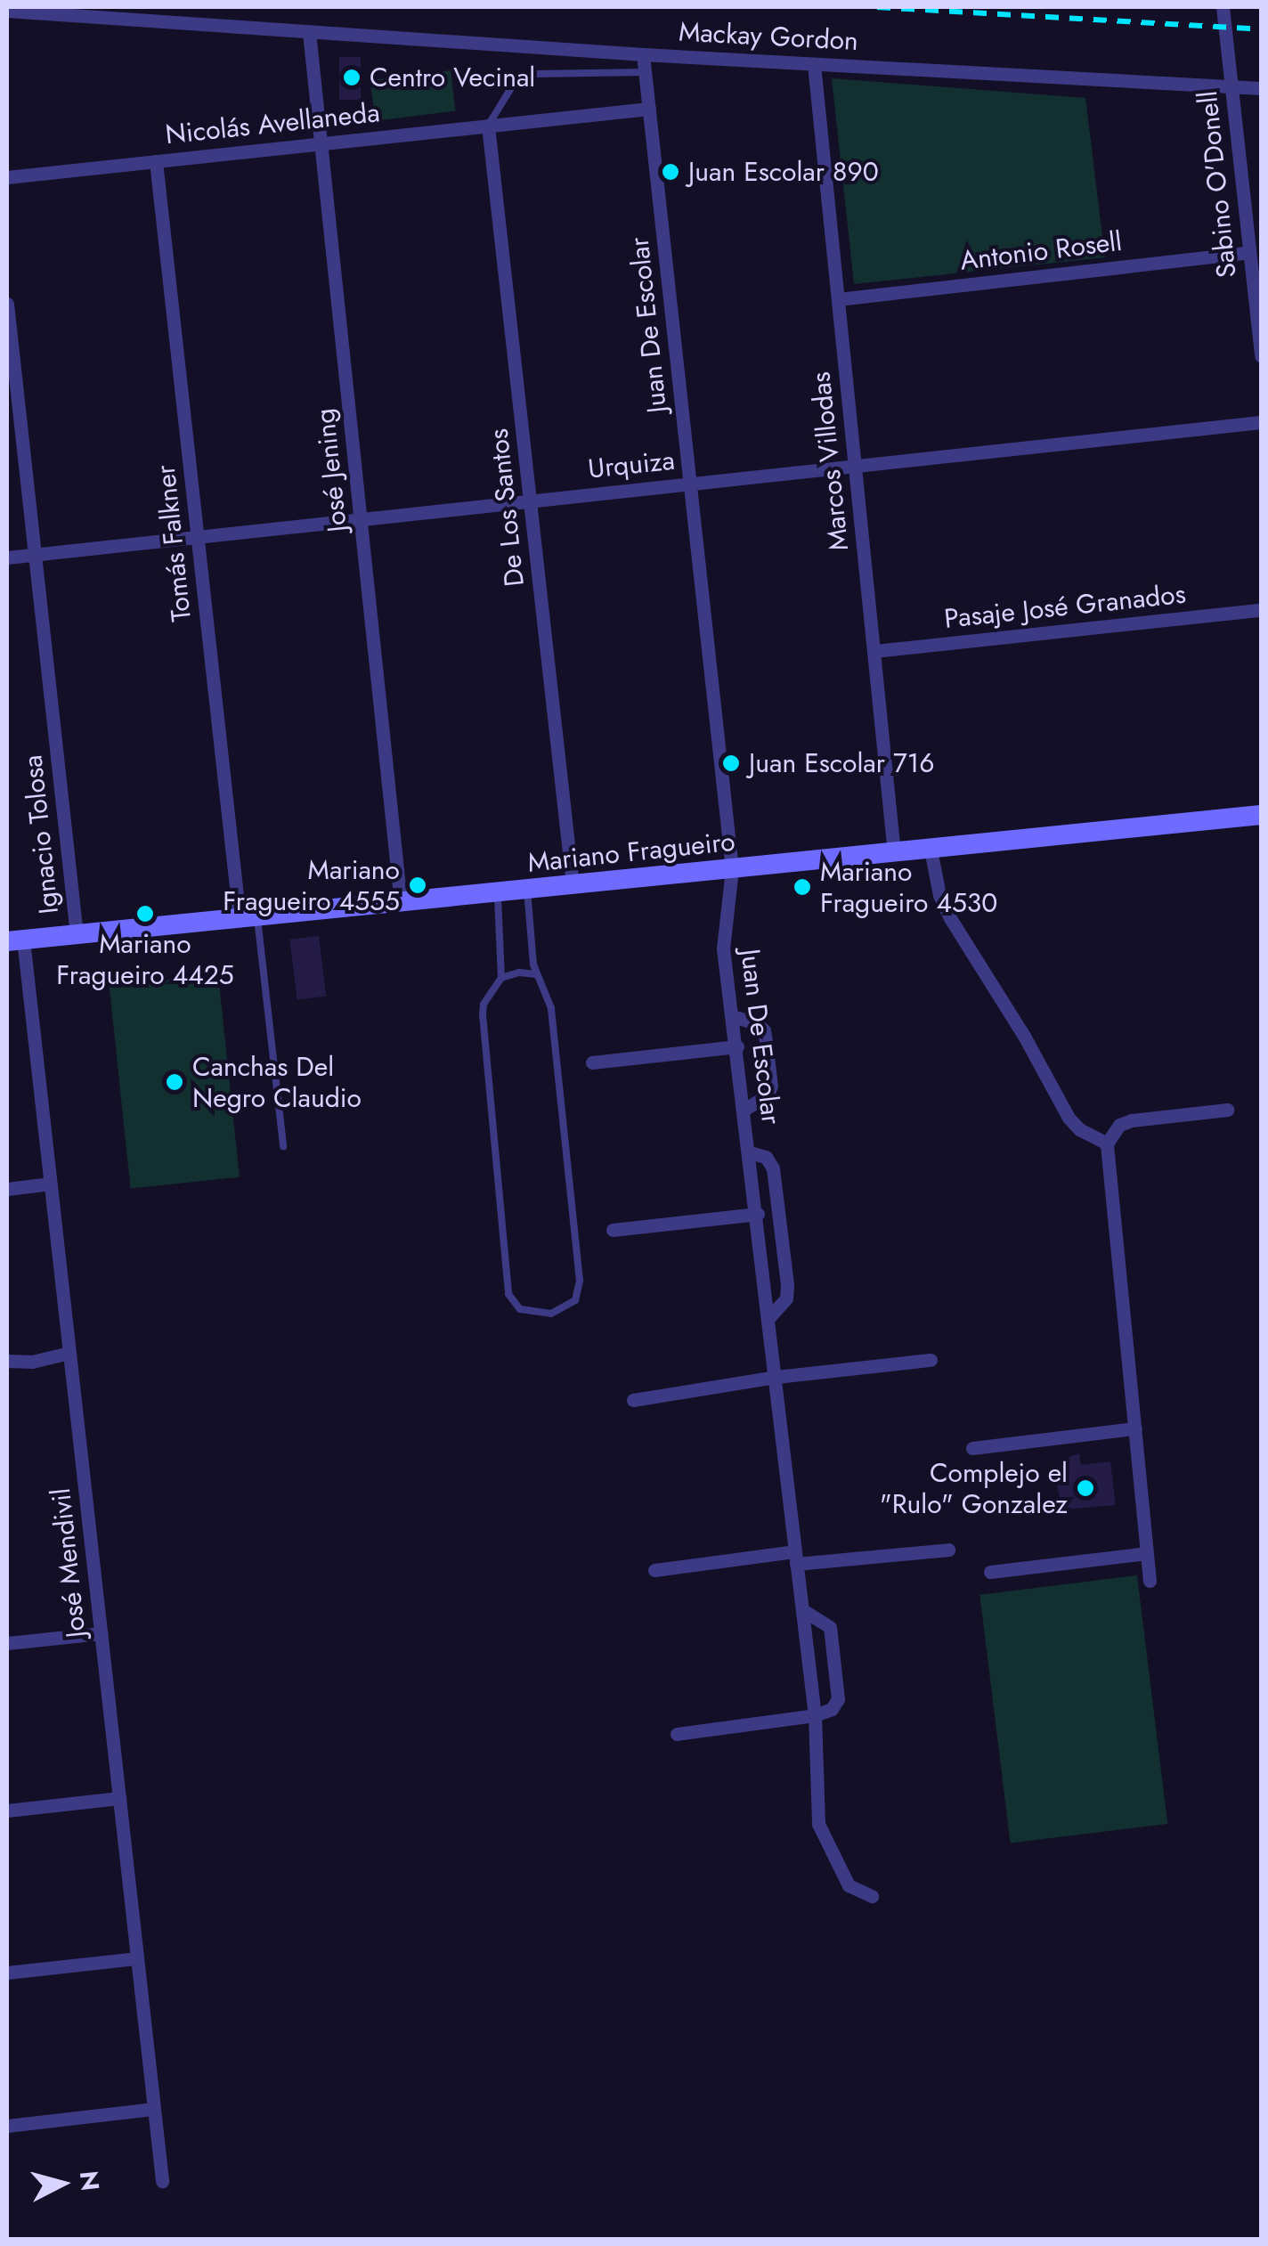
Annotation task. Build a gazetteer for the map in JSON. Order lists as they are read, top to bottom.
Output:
{
  "streets": {
    "main road": ["Mariano Fragueiro"],
    "street": [
      "Mackay Gordon",
      "Nicolás Avellaneda",
      "Sabino O'Donell",
      "Antonio Rosell",
      "Juan De Escolar",
      "Marcos Villodas",
      "Urquiza",
      "José Jening",
      "De Los Santos",
      "Tomás Falkner",
      "Pasaje José Granados",
      "Ignacio Tolosa",
      "José Mendivil"
    ]
  },
  "crossings": [
    ["Mackay Gordon", "Sabino O'Donell"],
    ["Mackay Gordon", "Juan De Escolar"],
    ["Mackay Gordon", "Marcos Villodas"],
    ["Mackay Gordon", "José Jening"],
    ["Nicolás Avellaneda", "Juan De Escolar"],
    ["Nicolás Avellaneda", "José Jening"],
    ["Nicolás Avellaneda", "De Los Santos"],
    ["Nicolás Avellaneda", "Tomás Falkner"],
    ["Sabino O'Donell", "Antonio Rosell"],
    ["Antonio Rosell", "Marcos Villodas"],
    ["Juan De Escolar", "Urquiza"],
    ["Juan De Escolar", "Mariano Fragueiro"],
    ["Marcos Villodas", "Urquiza"],
    ["Marcos Villodas", "Pasaje José Granados"],
    ["Marcos Villodas", "Mariano Fragueiro"],
    ["Urquiza", "José Jening"],
    ["Urquiza", "De Los Santos"],
    ["Urquiza", "Tomás Falkner"],
    ["Urquiza", "Ignacio Tolosa"],
    ["José Jening", "Mariano Fragueiro"],
    ["De Los Santos", "Mariano Fragueiro"],
    ["Tomás Falkner", "Mariano Fragueiro"],
    ["Ignacio Tolosa", "Mariano Fragueiro"],
    ["Mariano Fragueiro", "José Mendivil"]
  ],
  "places": [
    "Centro Vecinal",
    "Juan Escolar 890",
    "Juan Escolar 716",
    "Mariano Fragueiro 4555",
    "Mariano Fragueiro 4530",
    "Mariano Fragueiro 4425",
    "Canchas Del Negro Claudio",
    "Complejo el \"Rulo\" Gonzalez"
  ],
  "north": "right"
}
